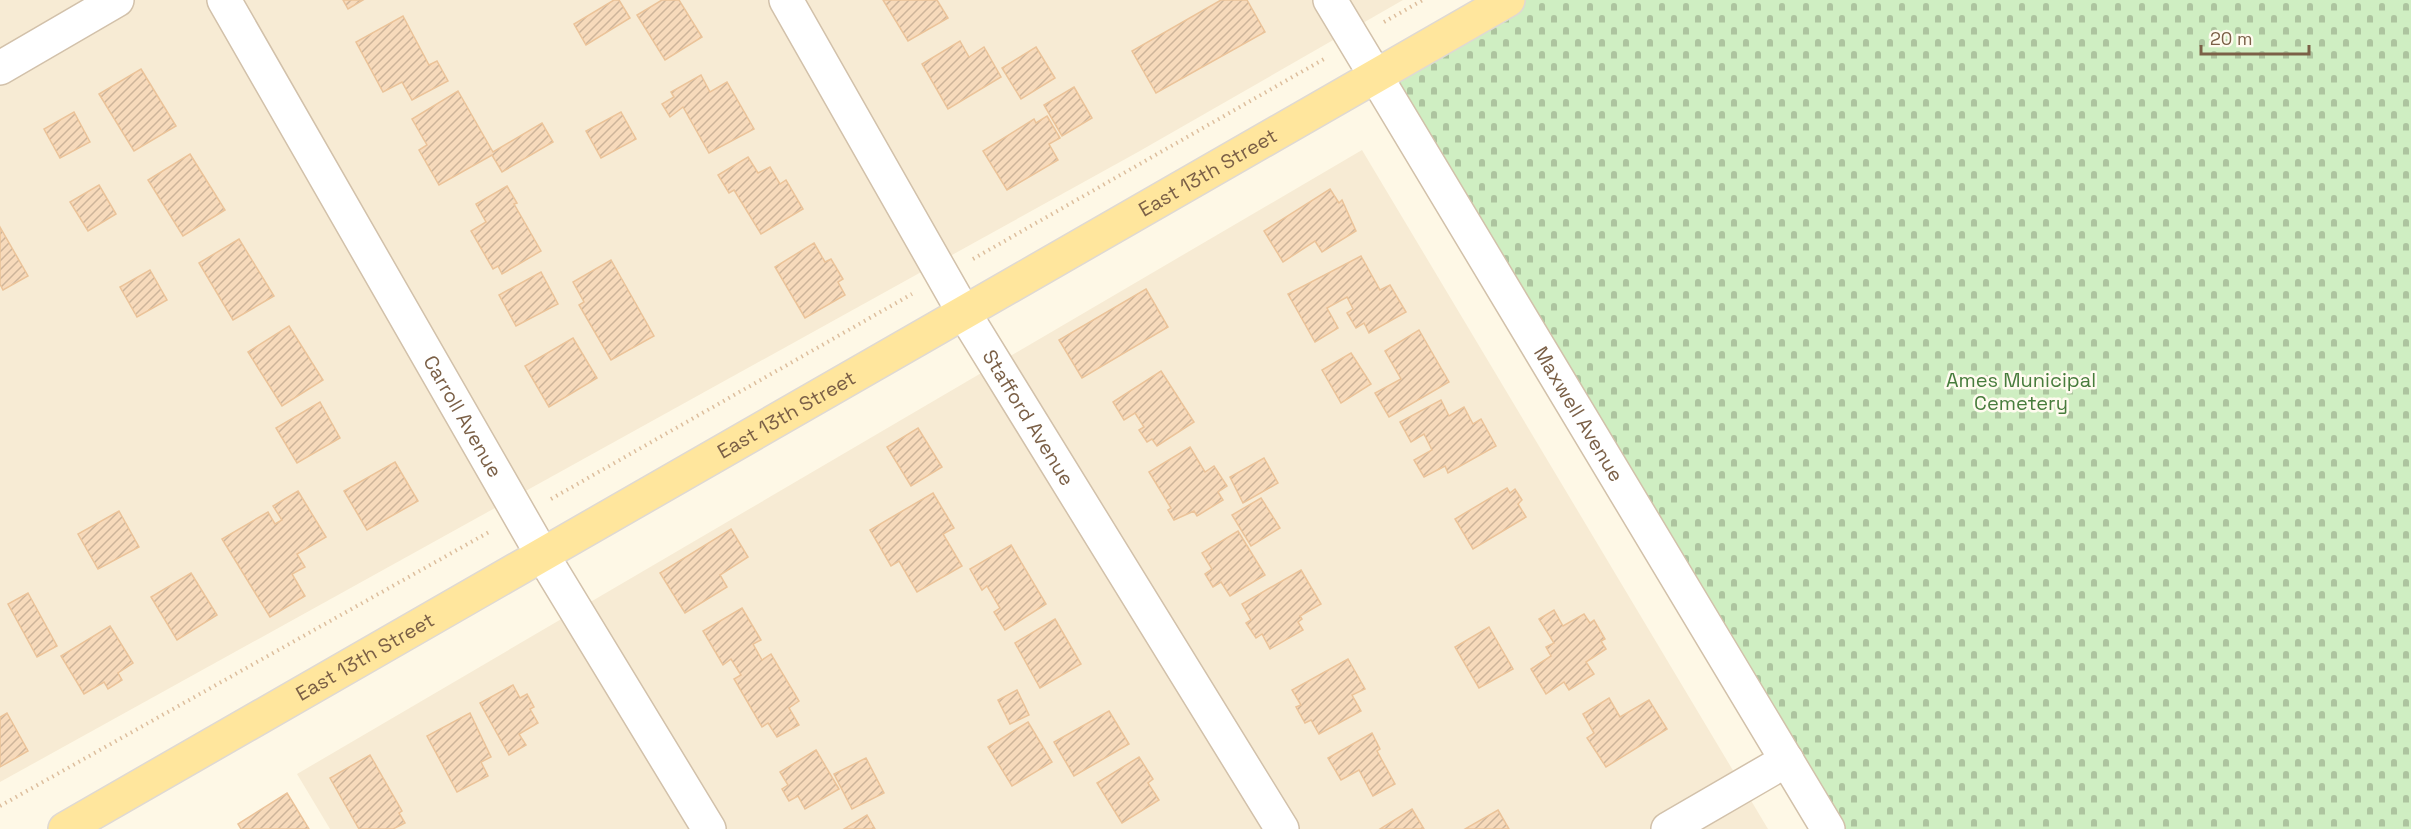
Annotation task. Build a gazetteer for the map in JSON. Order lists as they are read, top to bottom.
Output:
{
  "streets": {
    "main road": ["East 13th Street"],
    "street": ["Maxwell Avenue", "Carroll Avenue", "Stafford Avenue"]
  },
  "crossings": [
    ["East 13th Street", "Maxwell Avenue"],
    ["East 13th Street", "Carroll Avenue"],
    ["East 13th Street", "Stafford Avenue"]
  ],
  "parks": ["Ames Municipal Cemetery"],
  "scale_bar": "20 m"
}
